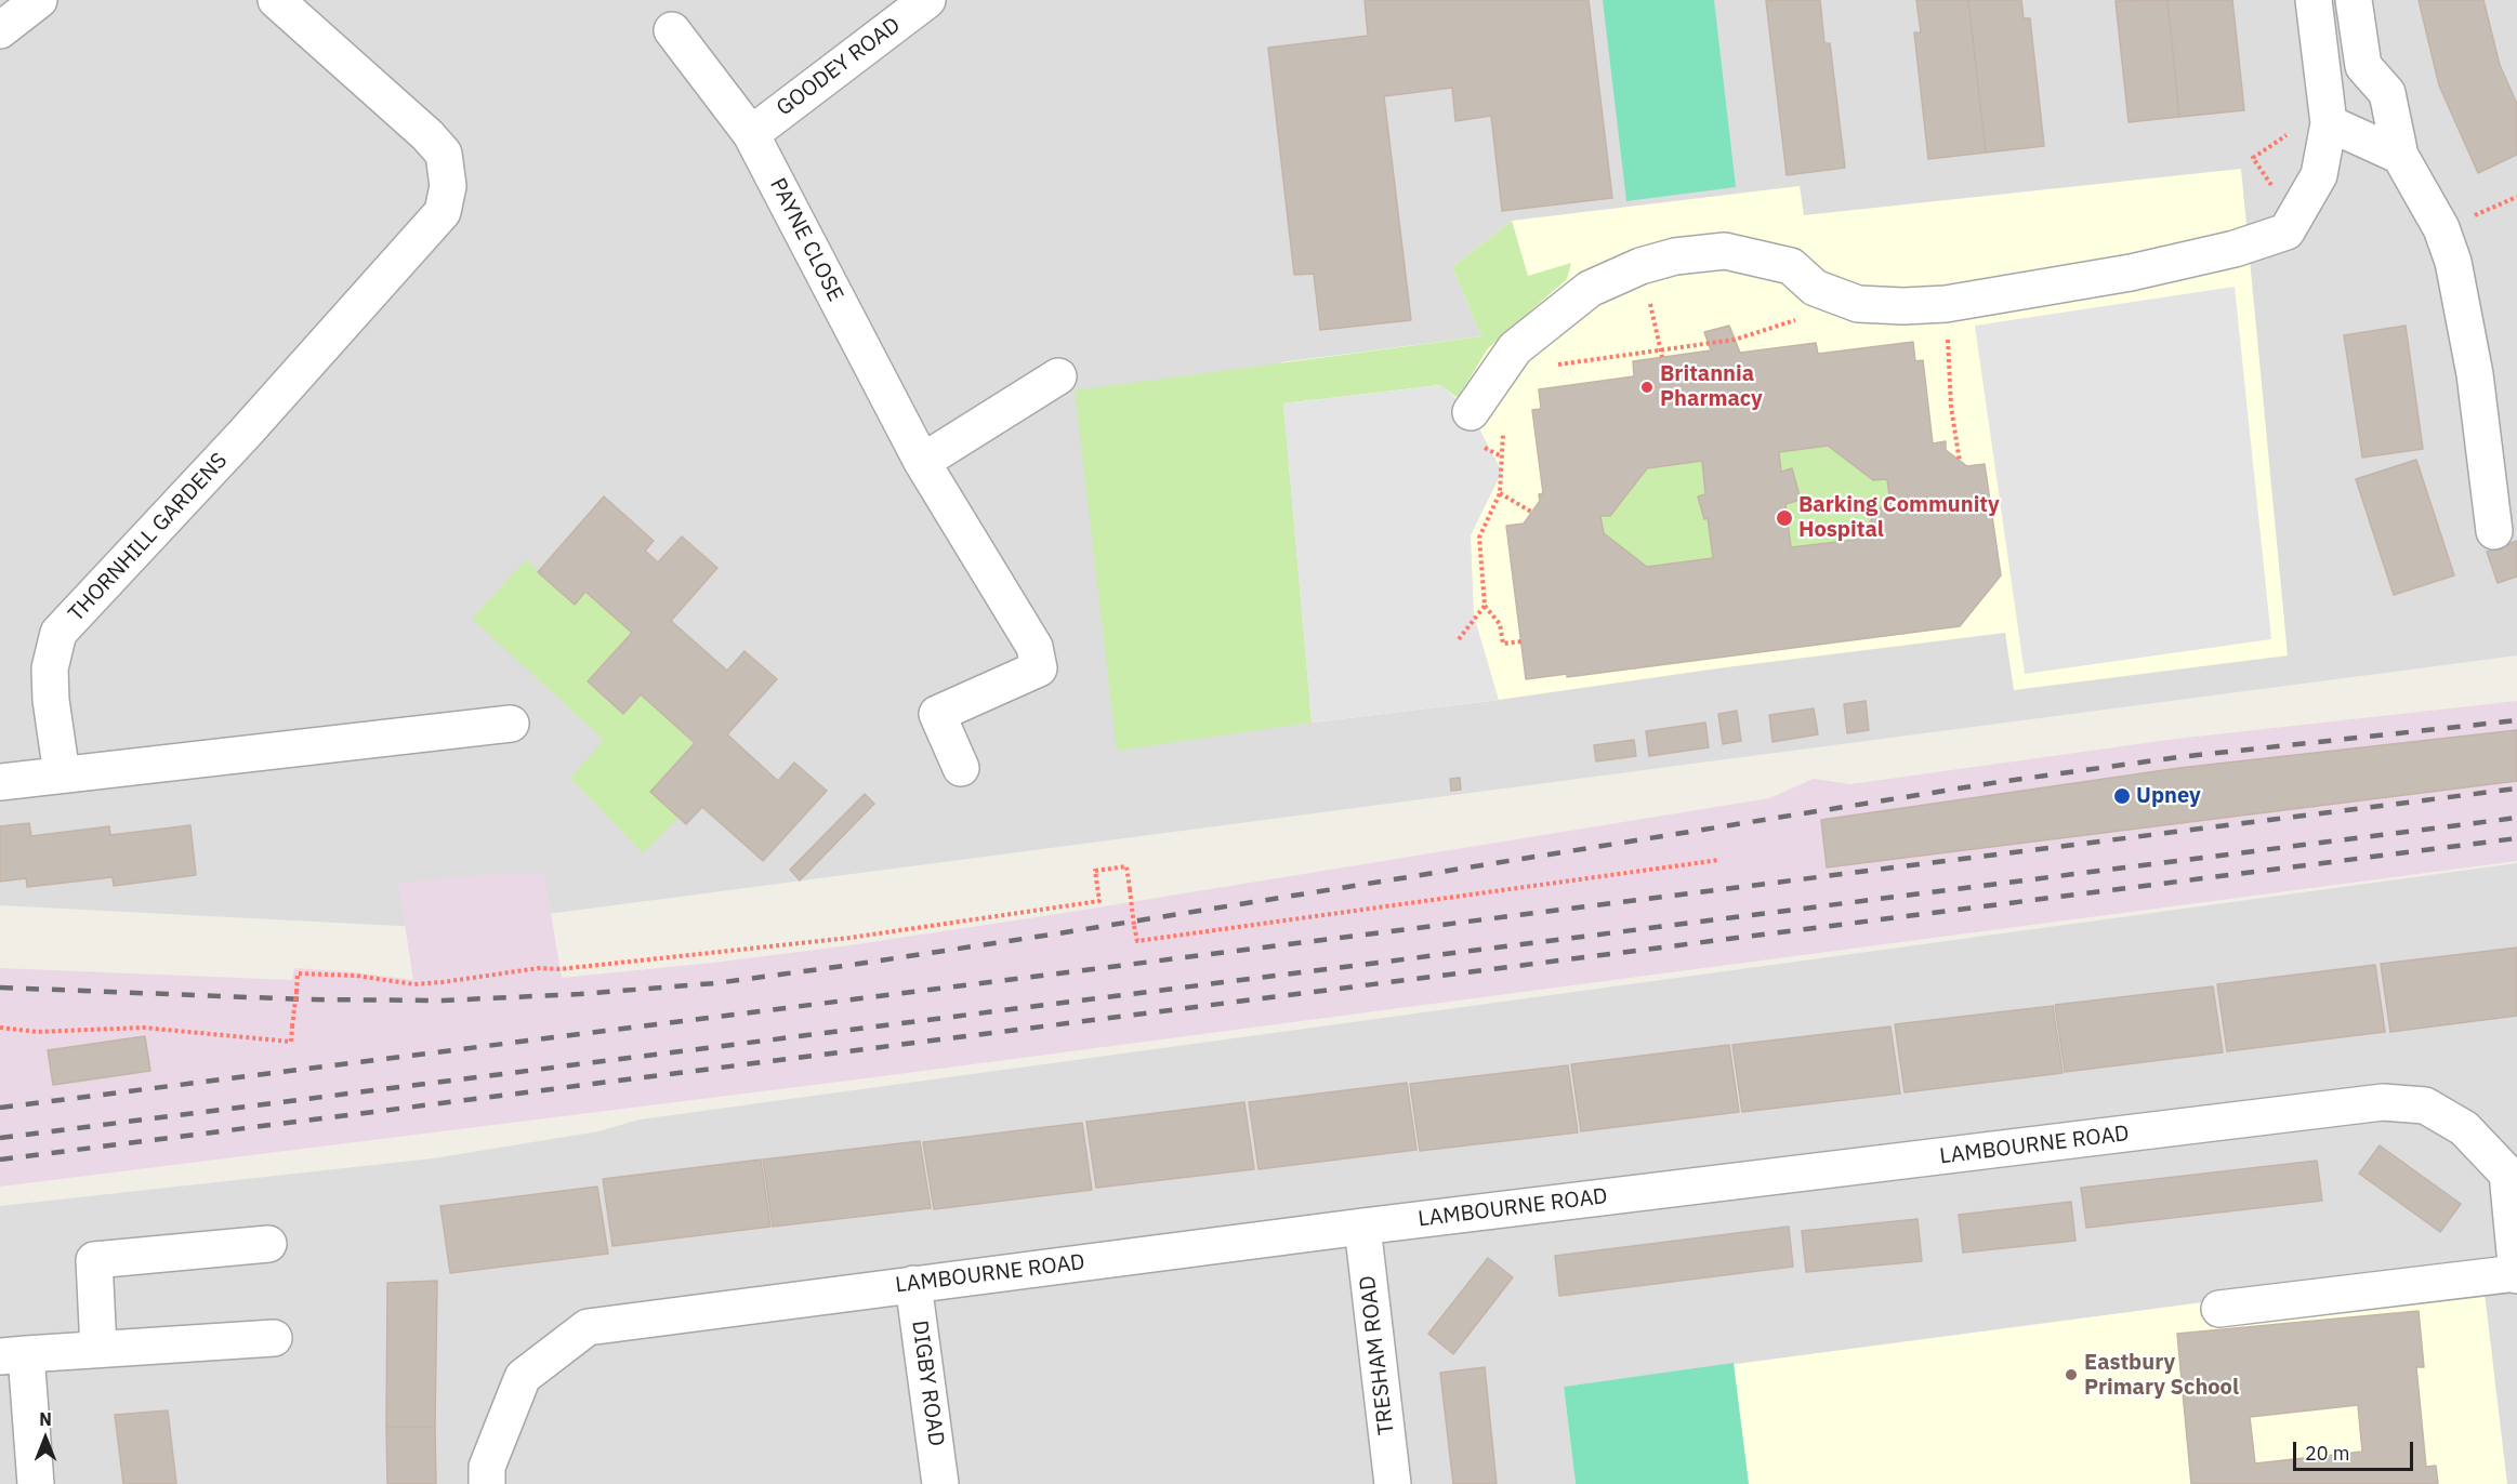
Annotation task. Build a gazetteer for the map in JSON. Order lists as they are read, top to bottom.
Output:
{
  "streets": {
    "street": [
      "GOODEY ROAD",
      "PAYNE CLOSE",
      "THORNHILL GARDENS",
      "LAMBOURNE ROAD",
      "TRESHAM ROAD",
      "DIGBY ROAD"
    ]
  },
  "crossings": [
    ["GOODEY ROAD", "PAYNE CLOSE"],
    ["LAMBOURNE ROAD", "TRESHAM ROAD"],
    ["LAMBOURNE ROAD", "DIGBY ROAD"]
  ],
  "places": [
    "Britannia Pharmacy",
    "Barking Community Hospital",
    "Upney",
    "Eastbury Primary School"
  ],
  "scale_bar": "20 m",
  "north": "top"
}
